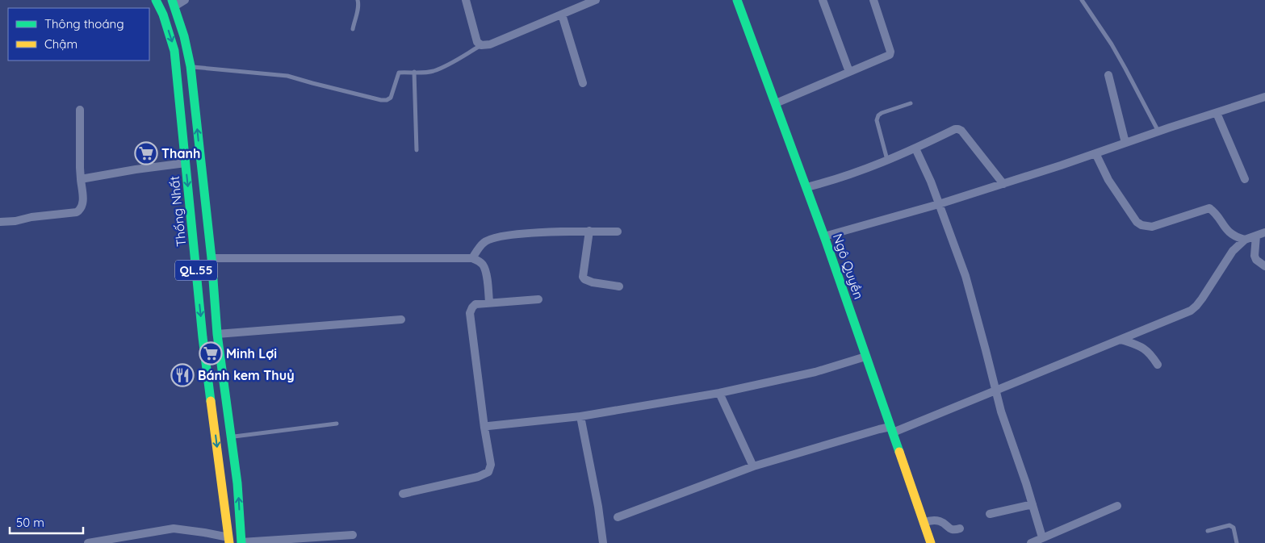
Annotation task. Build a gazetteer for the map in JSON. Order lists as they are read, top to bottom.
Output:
{
  "streets": {
    "main road": ["Thống Nhất", "Ngô Quyền", "QL.55"]
  },
  "places": {
    "supermarket": ["Thanh", "Minh Lợi"],
    "restaurant": ["Bánh kem Thuỷ"]
  },
  "legend": ["Thông thoáng", "Chậm"],
  "scale_bar": "50 m"
}
